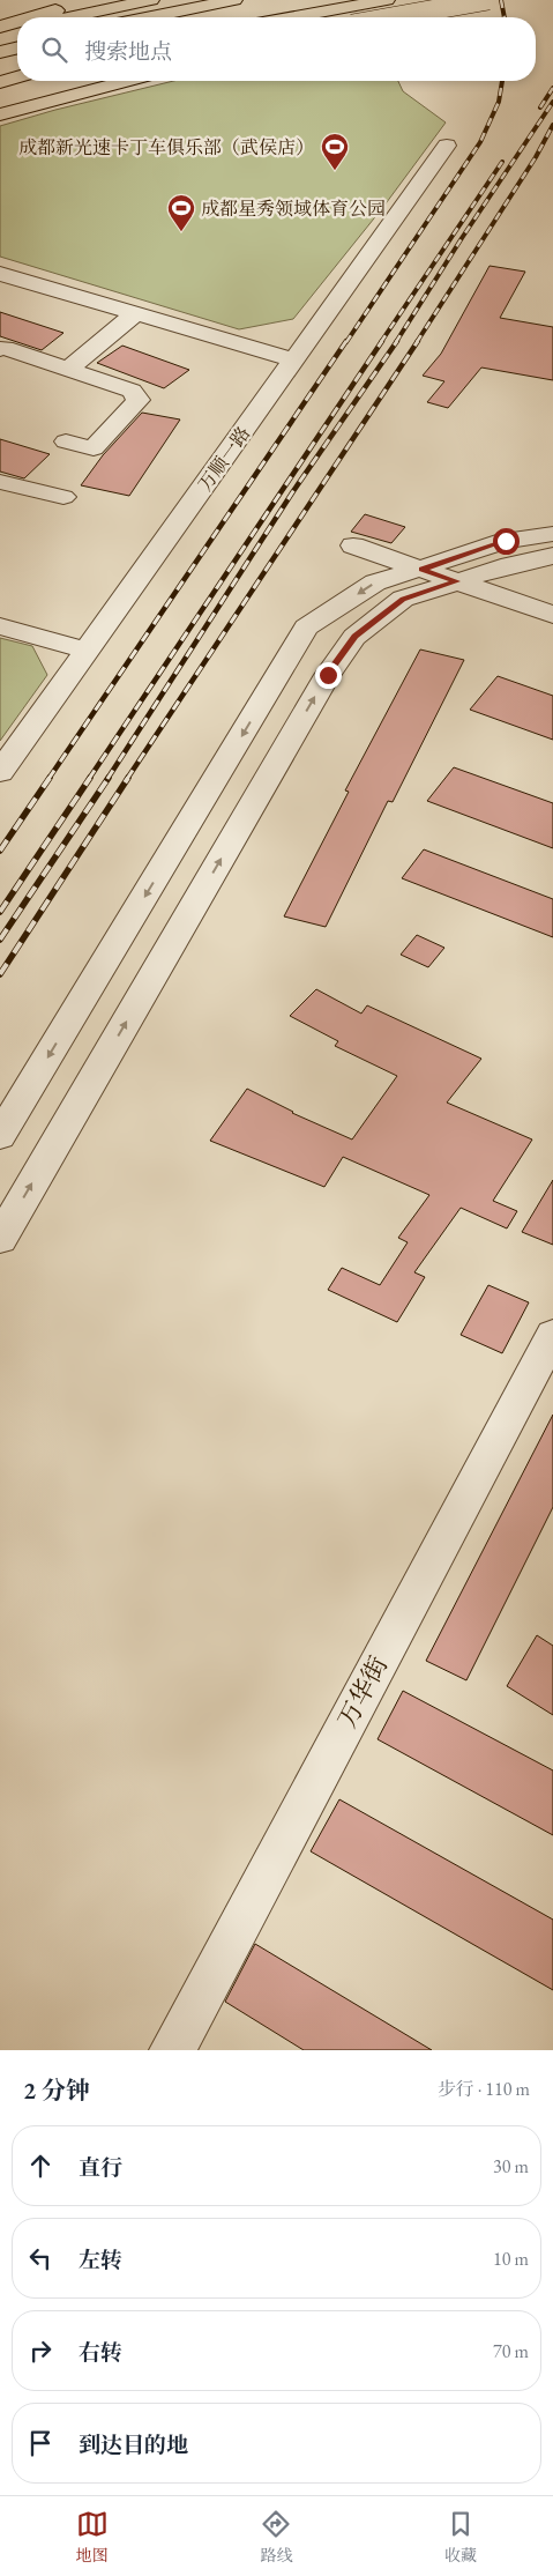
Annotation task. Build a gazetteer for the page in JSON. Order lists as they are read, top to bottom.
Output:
{
  "streets": {
    "street": ["万顺一路", "万华街"]
  },
  "places": {
    "sports": ["成都新光速卡丁车俱乐部（武侯店）", "成都星秀领域体育公园"]
  },
  "page": {
    "search": "搜索地点",
    "heading": ["2 分钟", "步行 · 110 m"],
    "list": [
      ["直行", "30 m"],
      ["左转", "10 m"],
      ["右转", "70 m"],
      "到达目的地"
    ],
    "nav": ["地图", "路线", "收藏"]
  }
}
